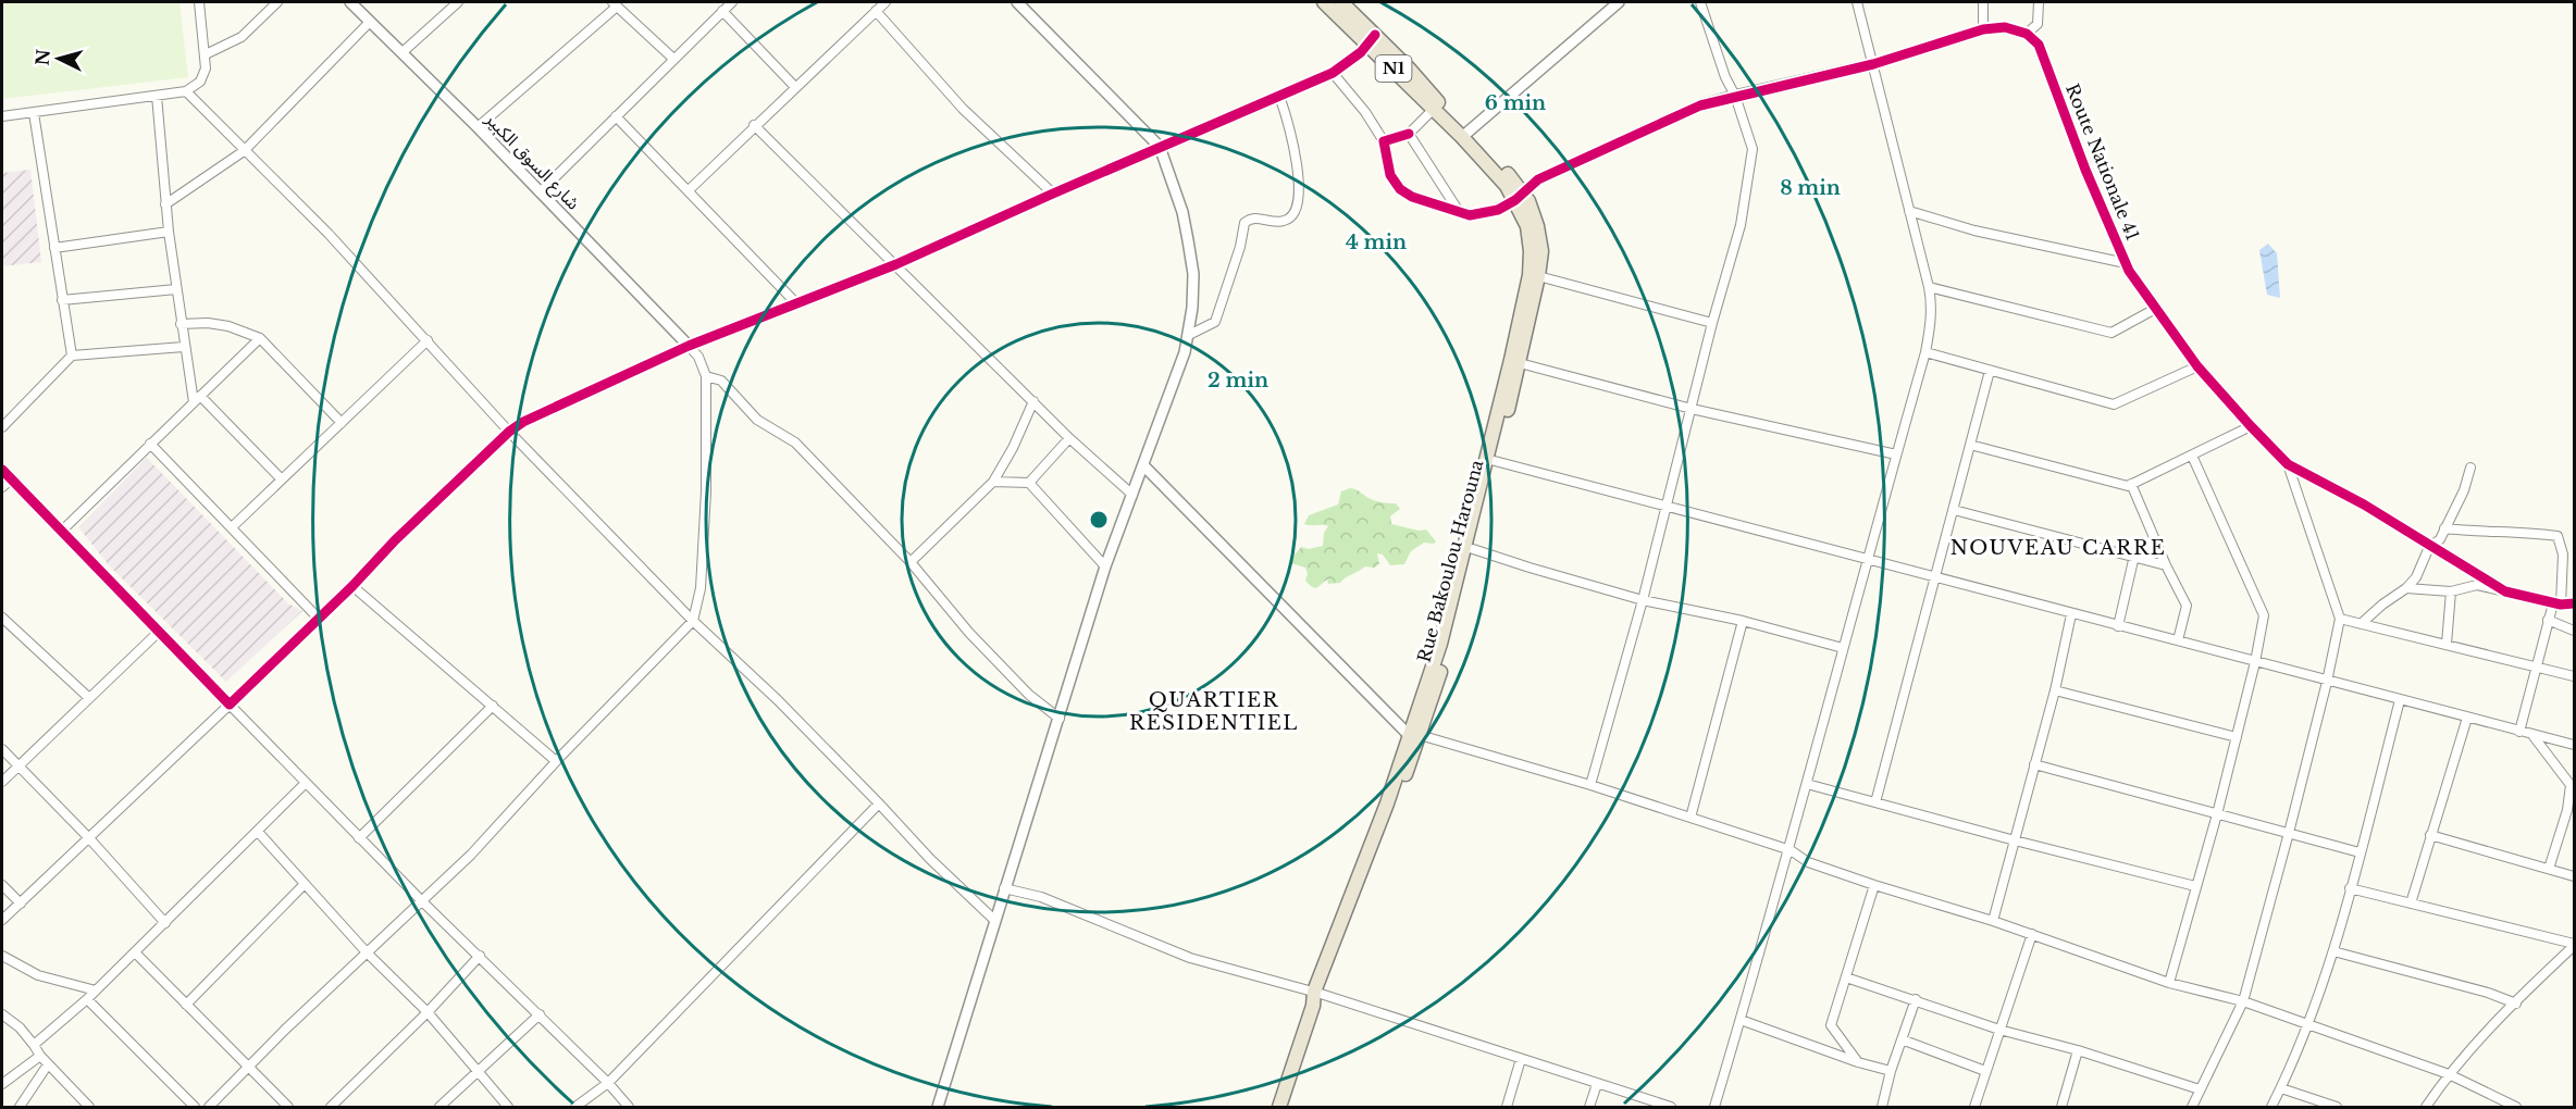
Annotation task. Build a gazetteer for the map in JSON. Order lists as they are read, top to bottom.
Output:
{
  "streets": {
    "highway": ["N1", "Rue Bakoulou Harouna"],
    "street": ["شارع السوق الكبير", "Route Nationale 41"]
  },
  "crossings": [
    ["N1", "Rue Bakoulou Harouna"]
  ],
  "districts": ["NOUVEAU CARRE", "QUARTIER RESIDENTIEL"],
  "north": "left",
  "rings": [
    "6 min",
    "8 min",
    "4 min",
    "2 min"
  ]
}
